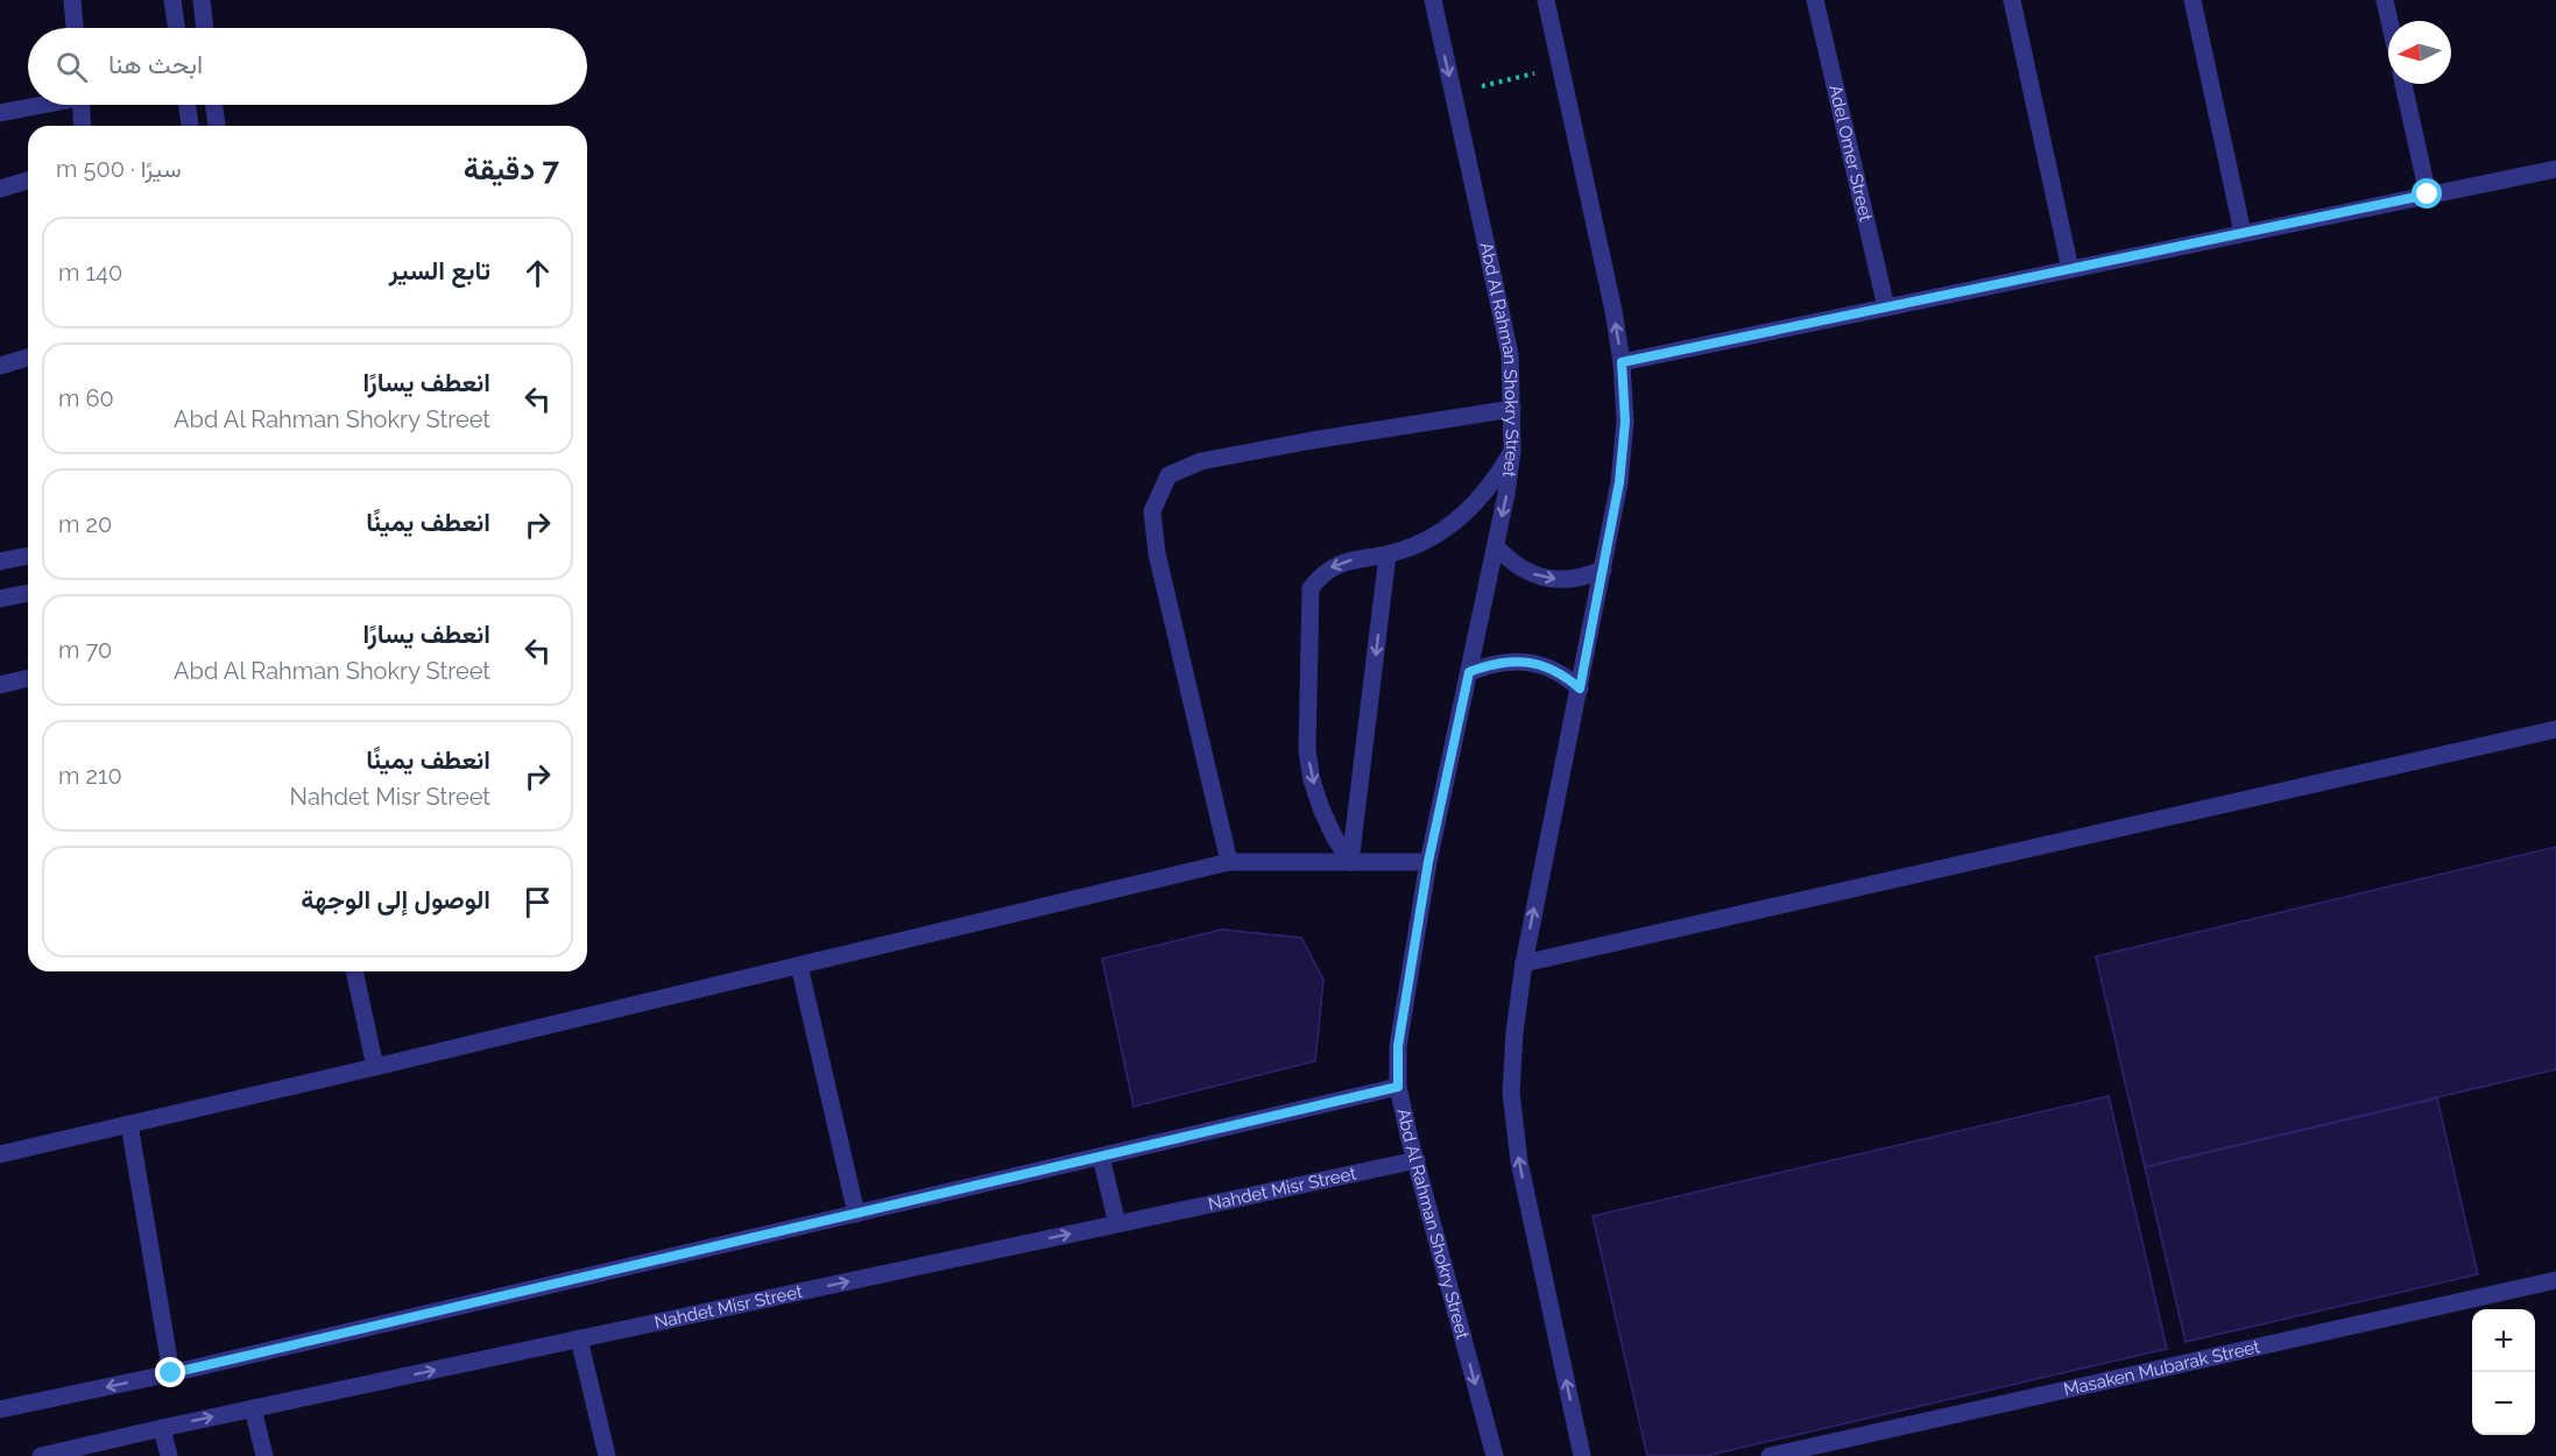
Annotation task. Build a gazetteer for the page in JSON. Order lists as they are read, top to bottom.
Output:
{
  "streets": {
    "street": [
      "Adel Omer Street",
      "Abd Al Rahman Shokry Street",
      "Nahdet Misr Street",
      "Masaken Mubarak Street"
    ]
  },
  "crossings": [
    ["Abd Al Rahman Shokry Street", "Nahdet Misr Street"]
  ],
  "north": "left",
  "page": {
    "search": "ابحث هنا",
    "heading": ["7 دقيقة", "سيرًا · 500 m"],
    "list": [
      ["تابع السير", "140 m"],
      ["انعطف يسارًا", "Abd Al Rahman Shokry Street", "60 m"],
      ["انعطف يمينًا", "20 m"],
      ["انعطف يسارًا", "Abd Al Rahman Shokry Street", "70 m"],
      ["انعطف يمينًا", "Nahdet Misr Street", "210 m"],
      "الوصول إلى الوجهة"
    ],
    "map_buttons": ["+", "−"]
  }
}
